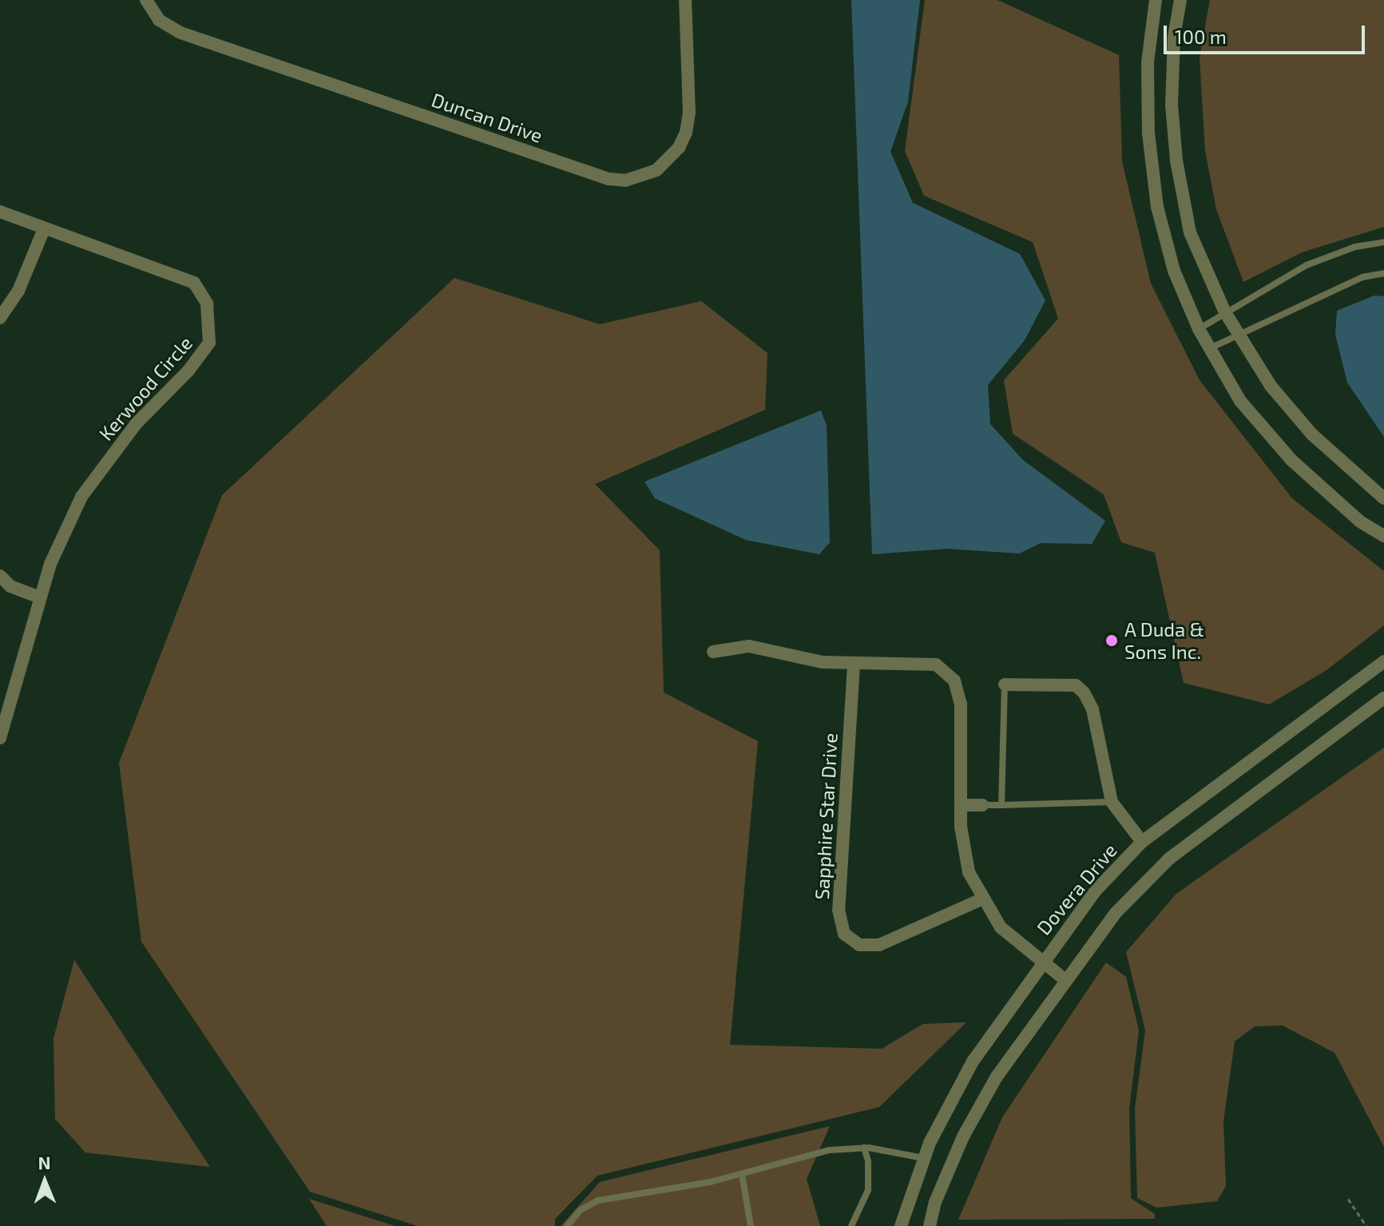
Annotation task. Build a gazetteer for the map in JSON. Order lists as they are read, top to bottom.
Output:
{
  "streets": {
    "street": [
      "Duncan Drive",
      "Kerwood Circle",
      "Sapphire Star Drive",
      "Dovera Drive"
    ]
  },
  "places": ["A Duda & Sons Inc."],
  "scale_bar": "100 m",
  "north": "top"
}
